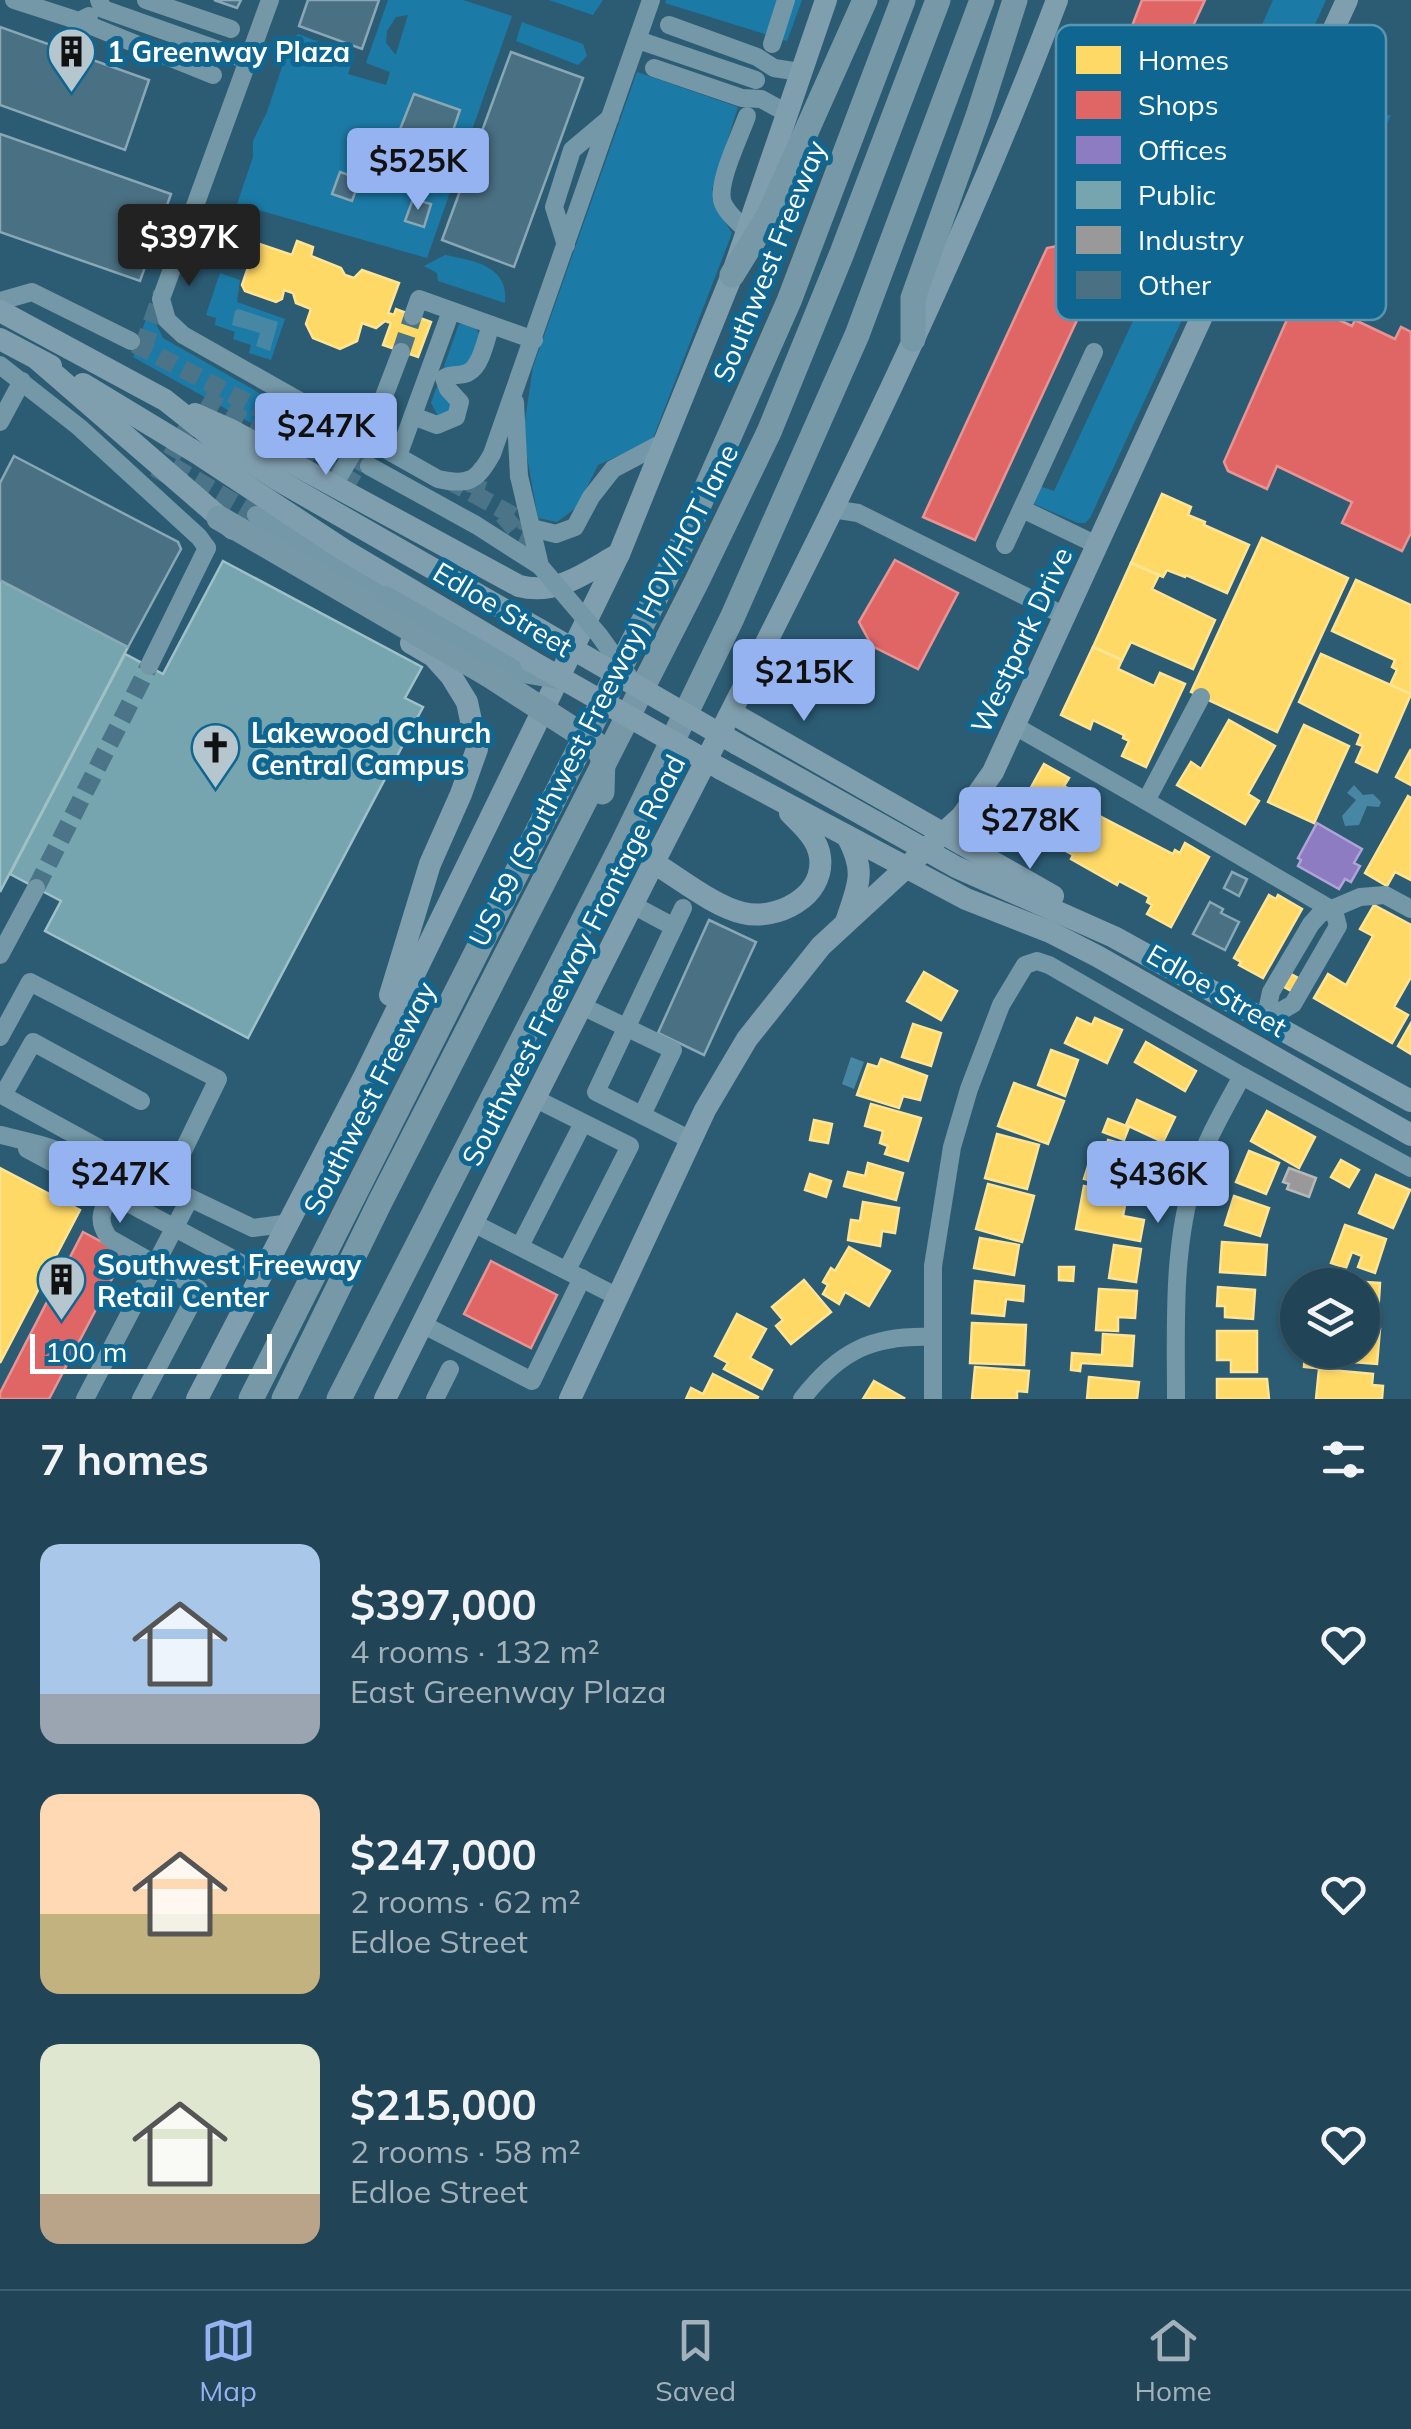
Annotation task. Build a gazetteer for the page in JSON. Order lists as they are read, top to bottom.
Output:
{
  "streets": {
    "highway": ["Southwest Freeway", "US 59 (Southwest Freeway) HOV/HOT lane"],
    "main road": ["Edloe Street", "Westpark Drive", "Southwest Freeway Frontage Road"]
  },
  "crossings": [
    ["Edloe Street", "Westpark Drive"]
  ],
  "places": {
    "building": ["1 Greenway Plaza", "Southwest Freeway Retail Center"],
    "church": ["Lakewood Church Central Campus"]
  },
  "legend": [
    "Homes",
    "Shops",
    "Offices",
    "Public",
    "Industry",
    "Other"
  ],
  "scale_bar": "100 m",
  "page": {
    "price": [
      "$525K",
      "$397K",
      "$247K",
      "$215K",
      "$278K",
      "$247K",
      "$436K"
    ],
    "scale": "100 m",
    "heading": "7 homes",
    "list": [
      {
        "name": "$397,000",
        "note": "4 rooms · 132 m² · East Greenway Plaza"
      },
      {
        "name": "$247,000",
        "note": "2 rooms · 62 m² · Edloe Street"
      },
      {
        "name": "$215,000",
        "note": "2 rooms · 58 m² · Edloe Street"
      }
    ],
    "tabs": ["Map", "Saved", "Home"]
  }
}
